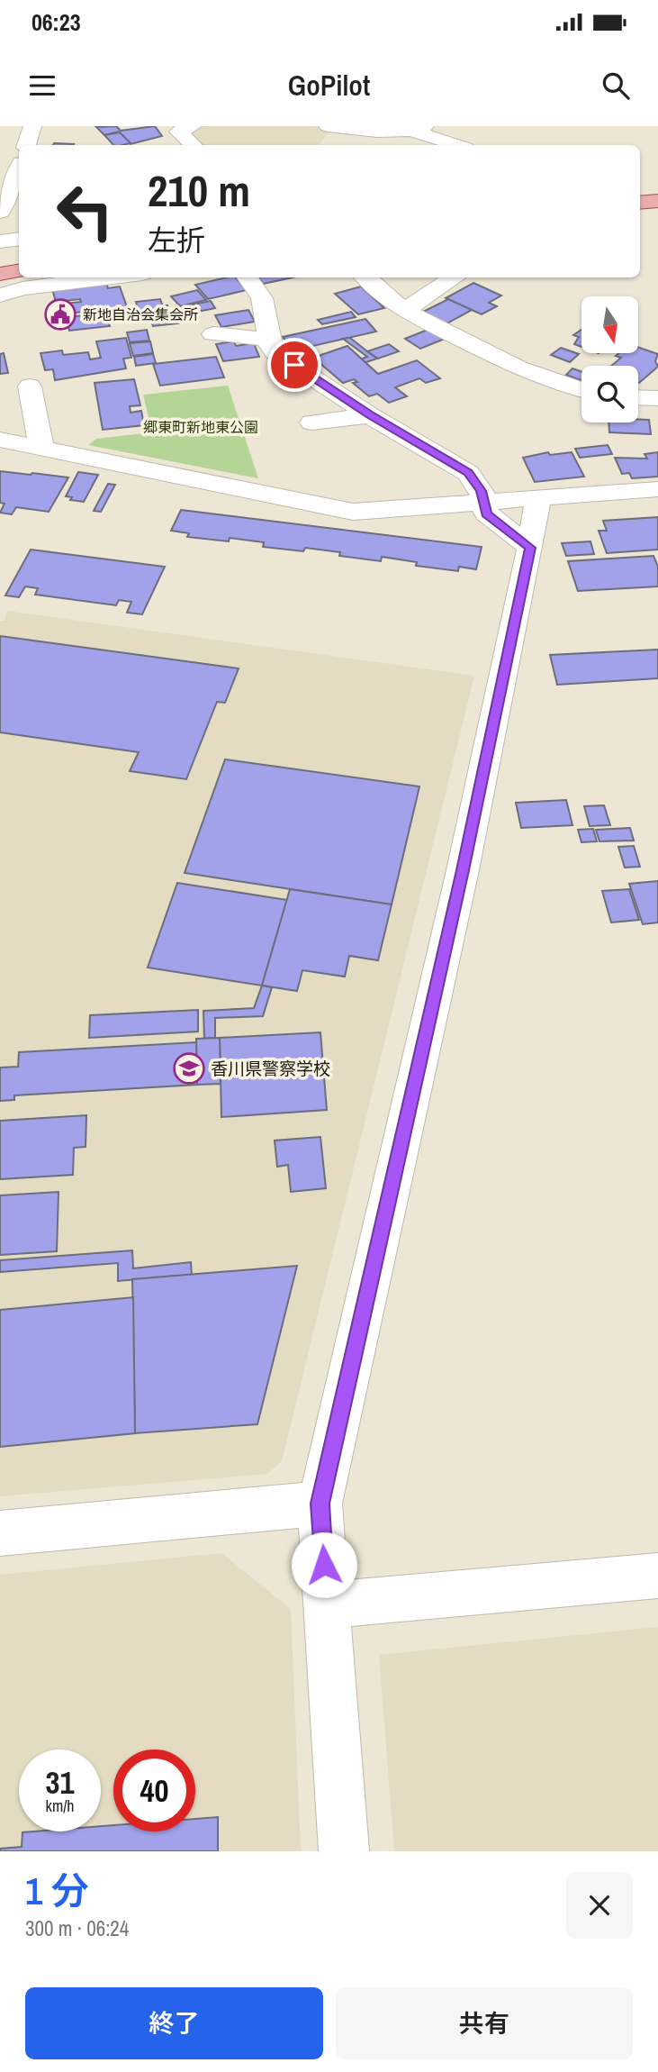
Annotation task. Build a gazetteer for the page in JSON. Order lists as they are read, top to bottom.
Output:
{
  "parks": ["郷東町新地東公園"],
  "places": {
    "public building": ["新地自治会集会所"],
    "school or university": ["香川県警察学校"]
  },
  "north": "bottom",
  "page": {
    "status": "06:23",
    "header": "GoPilot",
    "turn": ["210 m", "左折"],
    "speed": "31 km/h",
    "limit": "40",
    "heading": ["1 分", "300 m · 06:24"],
    "buttons": ["終了", "共有"]
  }
}
